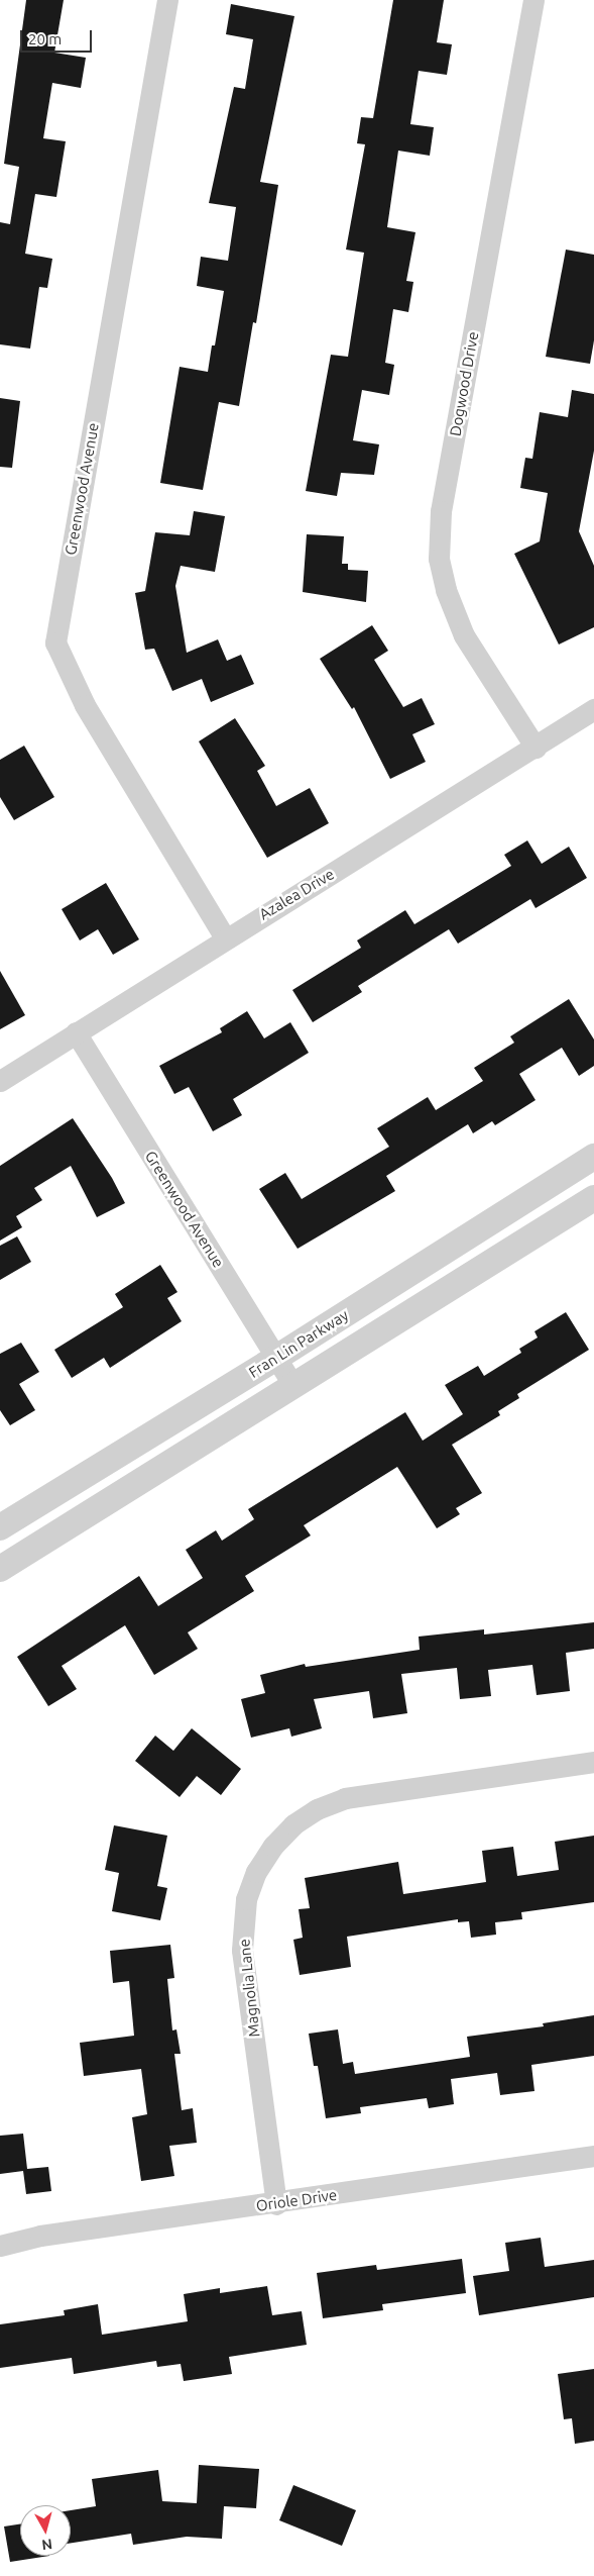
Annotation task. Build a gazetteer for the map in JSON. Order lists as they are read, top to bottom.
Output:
{
  "streets": {
    "street": [
      "Dogwood Drive",
      "Greenwood Avenue",
      "Azalea Drive",
      "Fran Lin Parkway",
      "Magnolia Lane",
      "Oriole Drive"
    ]
  },
  "crossings": [
    ["Dogwood Drive", "Azalea Drive"],
    ["Greenwood Avenue", "Azalea Drive"],
    ["Greenwood Avenue", "Fran Lin Parkway"],
    ["Magnolia Lane", "Oriole Drive"]
  ],
  "scale_bar": "20 m",
  "north": "bottom"
}
